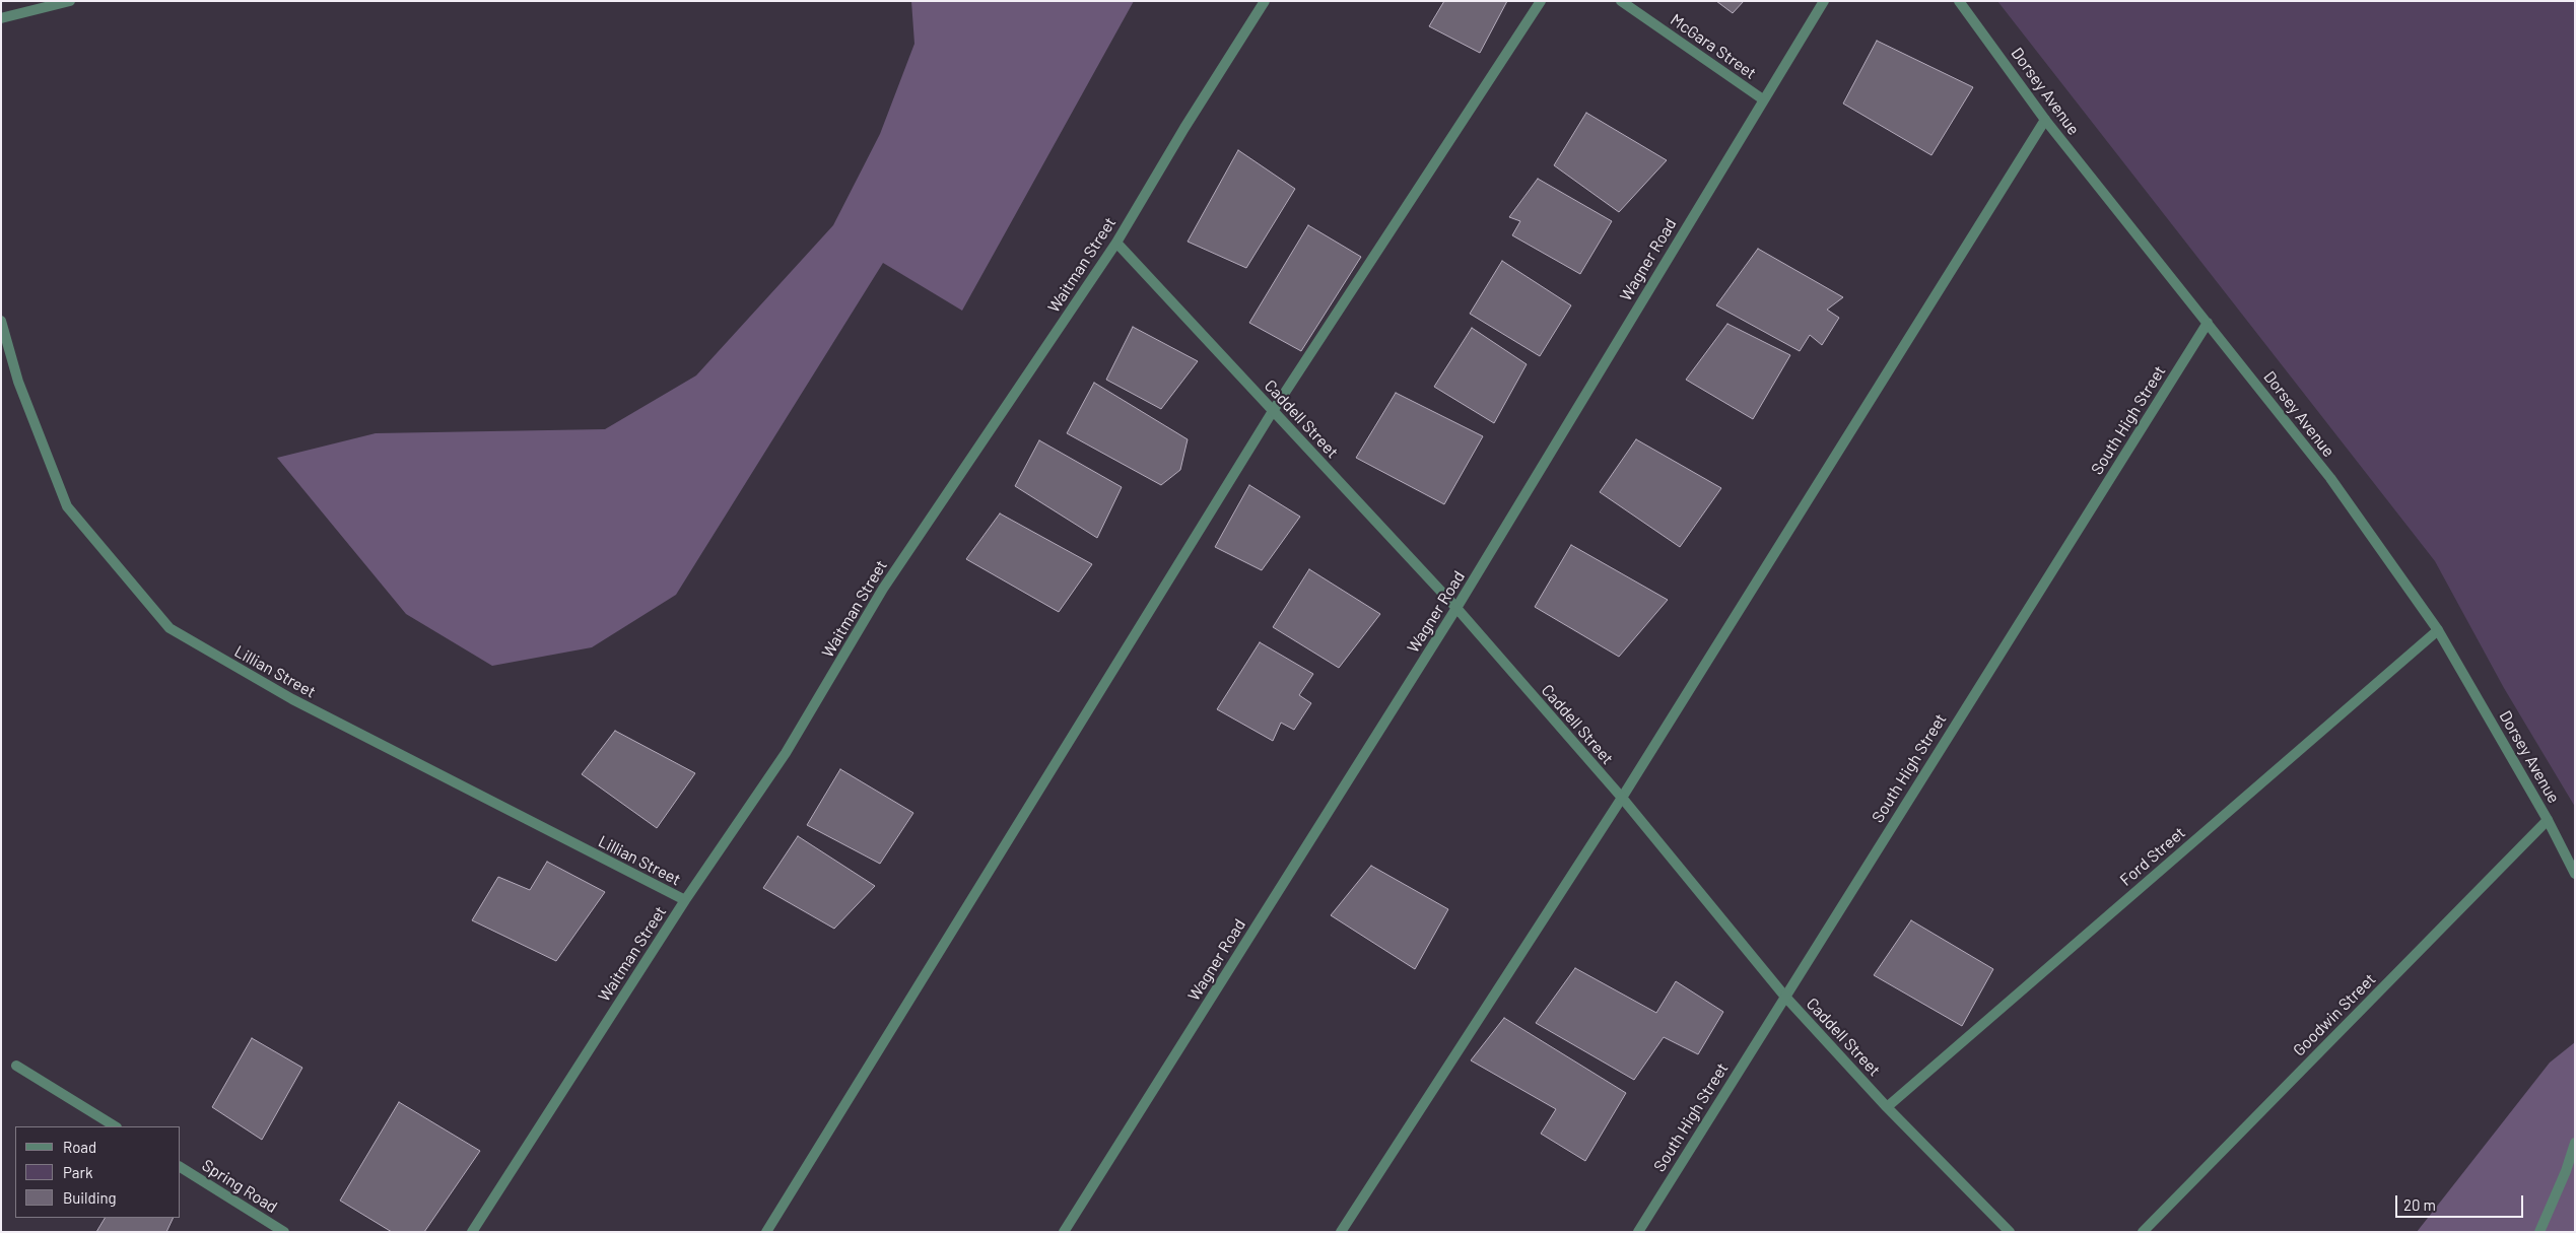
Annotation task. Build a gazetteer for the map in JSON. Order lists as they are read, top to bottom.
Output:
{
  "streets": {
    "street": [
      "McGara Street",
      "Dorsey Avenue",
      "Wagner Road",
      "Waitman Street",
      "Caddell Street",
      "South High Street",
      "Lillian Street",
      "Ford Street",
      "Goodwin Street",
      "Spring Road"
    ]
  },
  "crossings": [
    ["McGara Street", "Wagner Road"],
    ["Dorsey Avenue", "South High Street"],
    ["Dorsey Avenue", "Ford Street"],
    ["Dorsey Avenue", "Goodwin Street"],
    ["Wagner Road", "Caddell Street"],
    ["Waitman Street", "Caddell Street"],
    ["Waitman Street", "Lillian Street"],
    ["Caddell Street", "South High Street"],
    ["Caddell Street", "Ford Street"]
  ],
  "legend": ["Road", "Park", "Building"],
  "scale_bar": "20 m"
}
